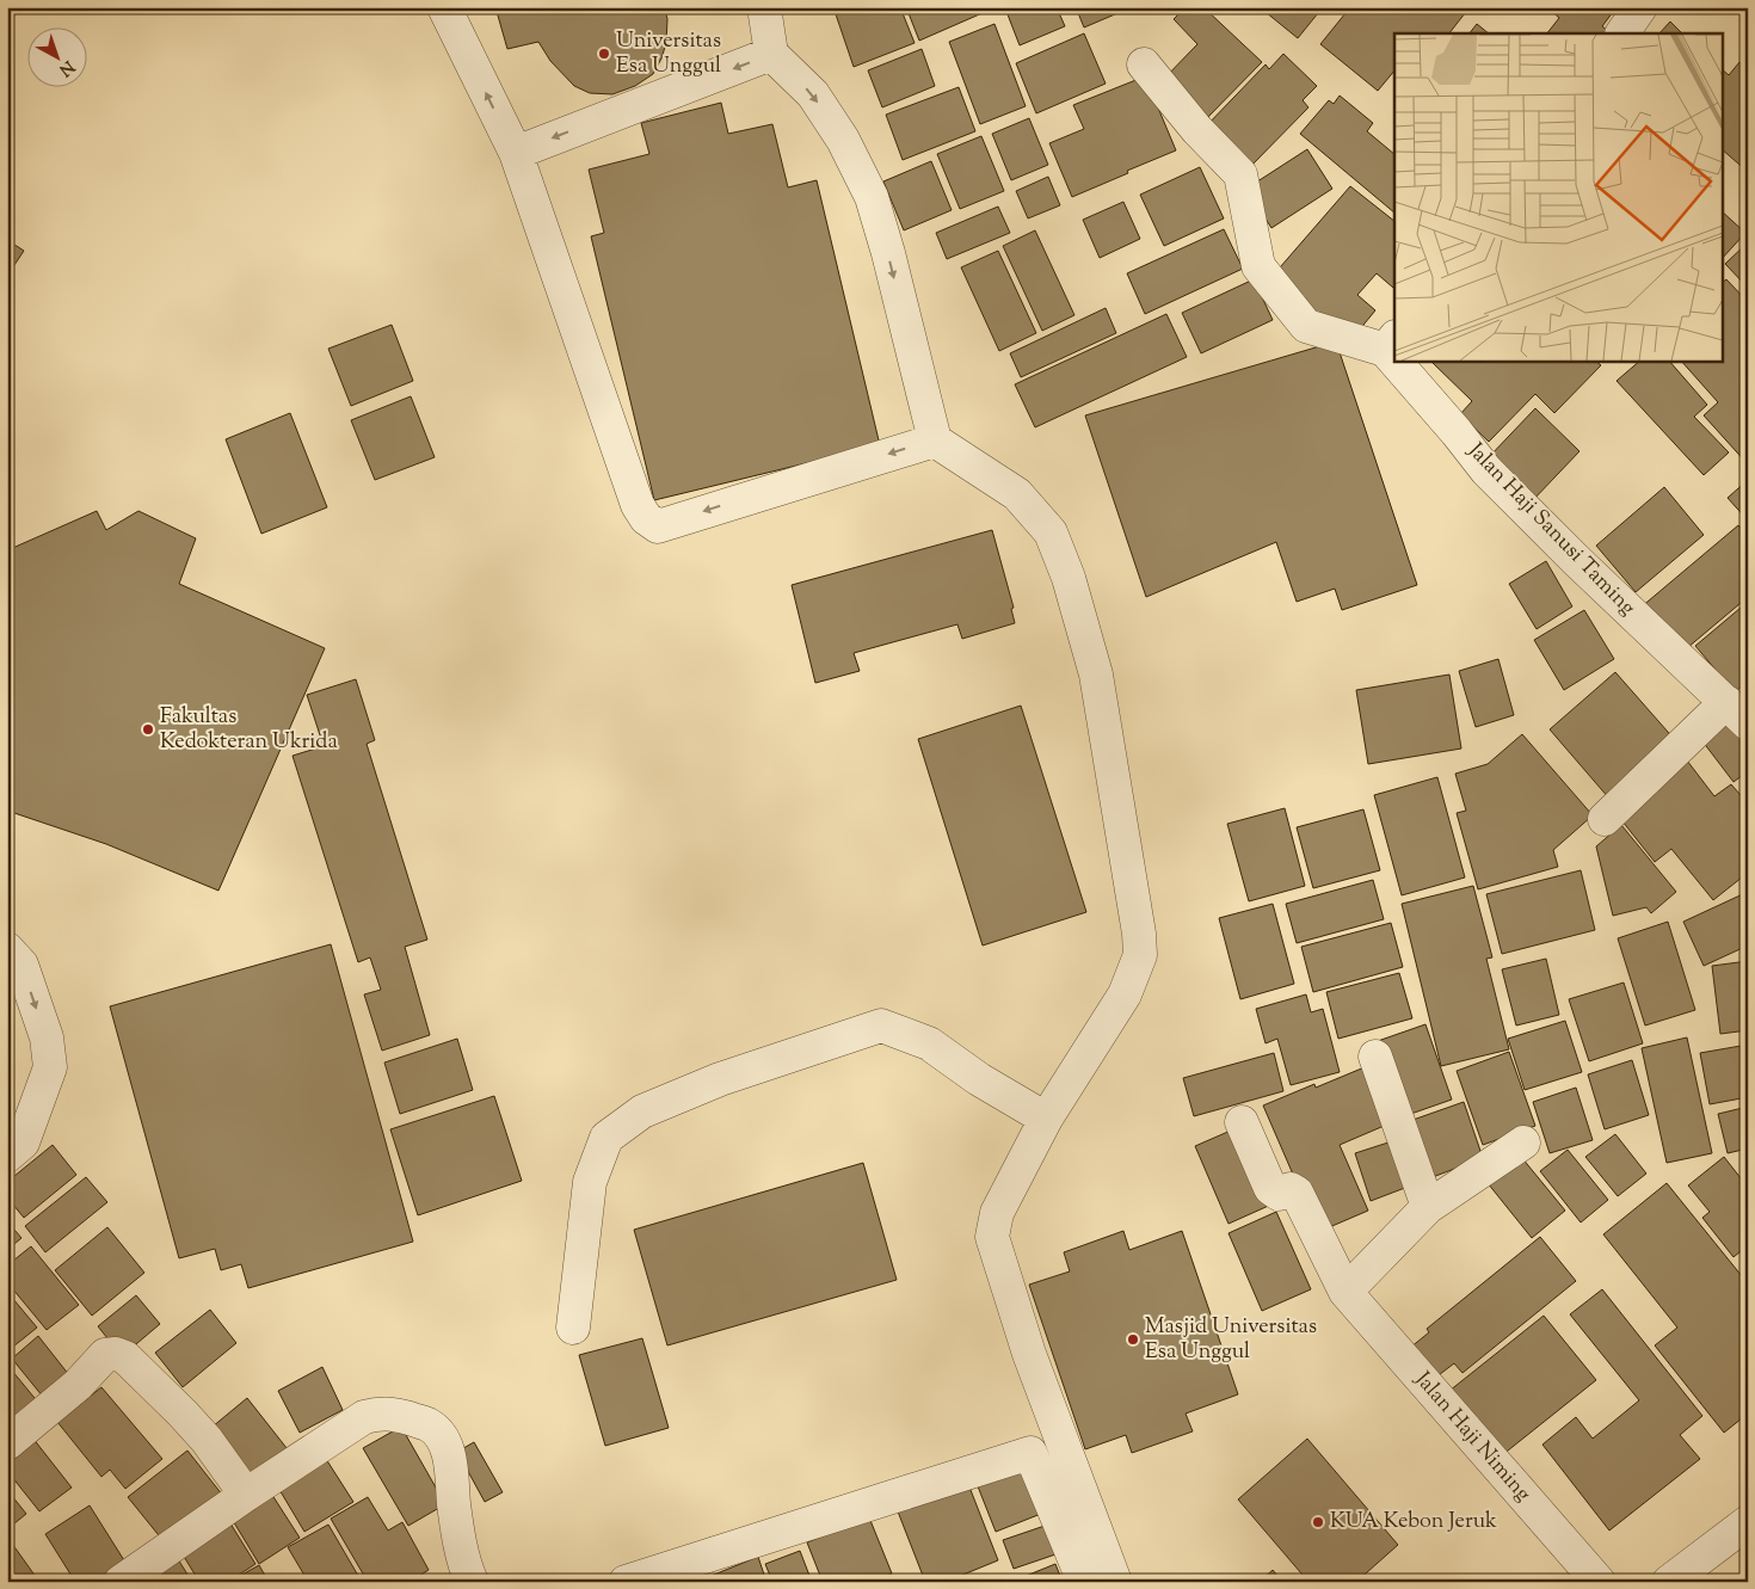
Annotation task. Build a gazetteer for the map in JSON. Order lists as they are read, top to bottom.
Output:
{
  "streets": {
    "street": ["Jalan Haji Sanusi Taming", "Jalan Haji Niming"]
  },
  "places": [
    "Universitas Esa Unggul",
    "Fakultas Kedokteran Ukrida",
    "Masjid Universitas Esa Unggul",
    "KUA Kebon Jeruk"
  ],
  "north": "bottom right"
}
